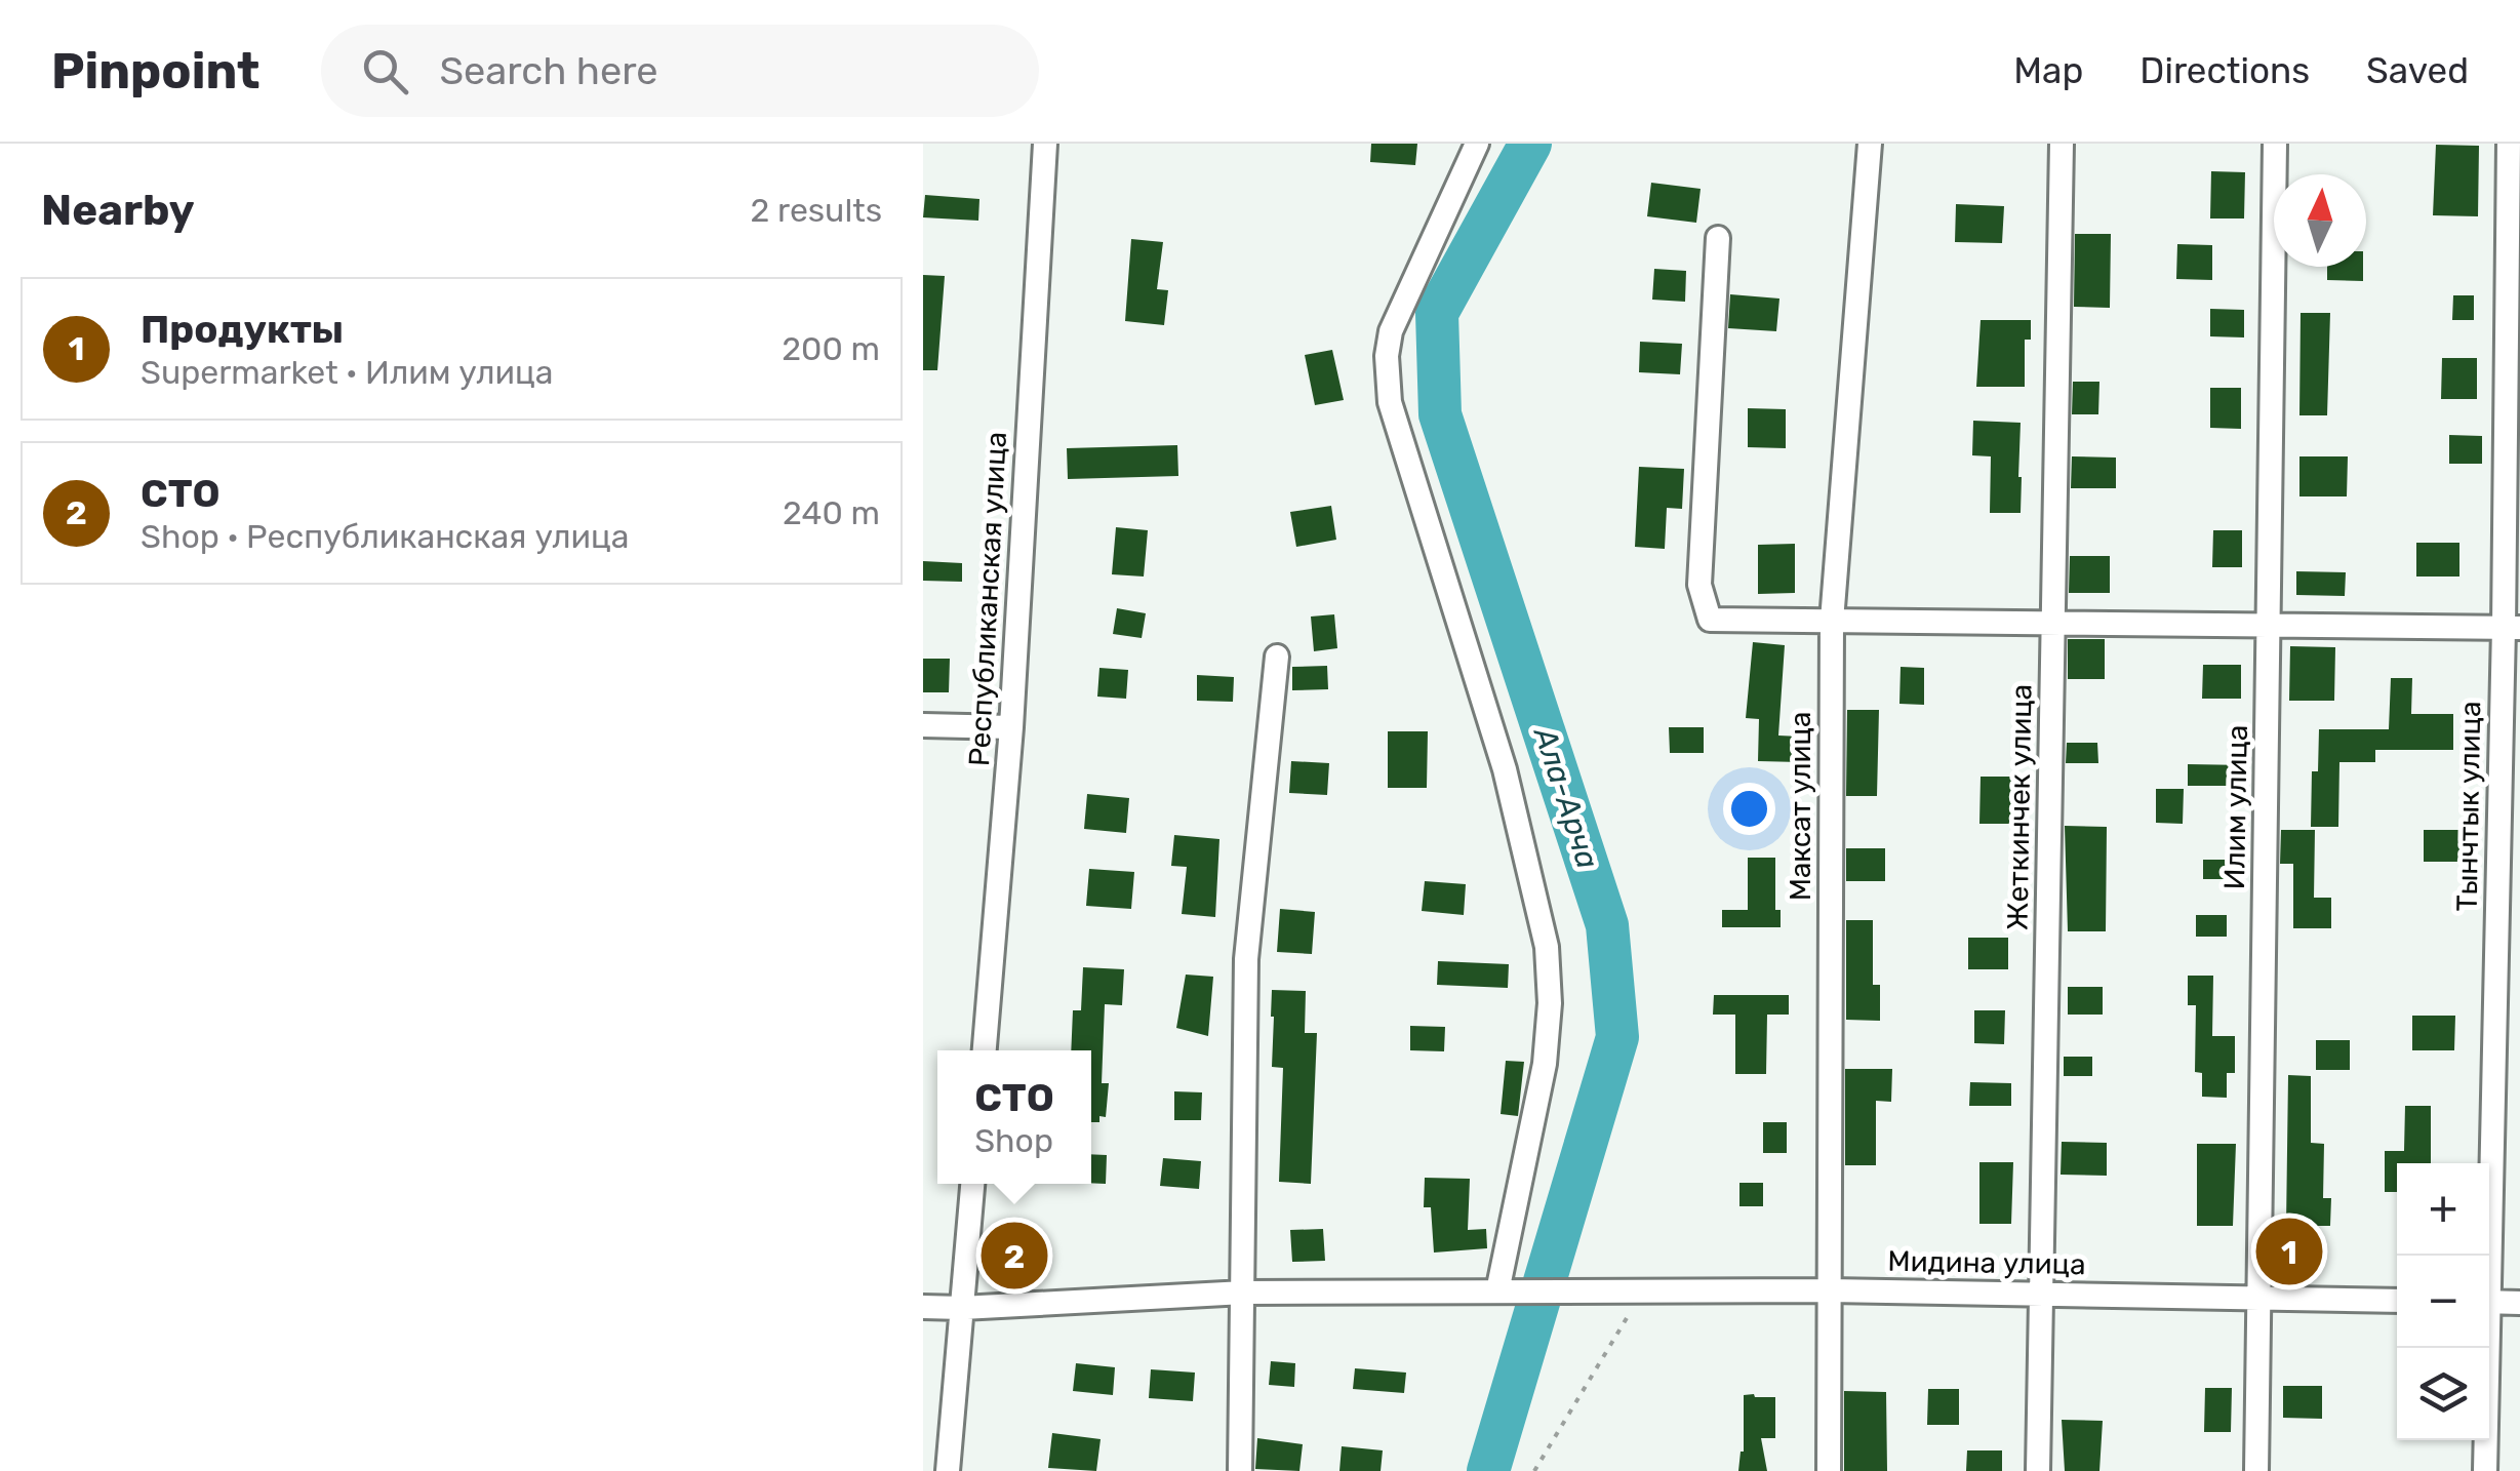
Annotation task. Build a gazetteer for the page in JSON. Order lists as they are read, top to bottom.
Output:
{
  "streets": {
    "street": [
      "Республиканская улица",
      "Максат улица",
      "Тынчтык улица",
      "Жеткинчек улица",
      "Илим улица",
      "Мидина улица"
    ]
  },
  "crossings": [
    ["Максат улица", "Мидина улица"],
    ["Жеткинчек улица", "Мидина улица"],
    ["Илим улица", "Мидина улица"]
  ],
  "water": ["Ала-Арча"],
  "north": "top",
  "page": {
    "header": "Pinpoint",
    "search": "Search here",
    "nav": ["Map", "Directions", "Saved"],
    "heading": ["Nearby", "2 results"],
    "list": [
      {
        "mark": "1",
        "name": "Продукты",
        "note": "Supermarket · Илим улица",
        "value": "200 m"
      },
      {
        "mark": "2",
        "name": "СТО",
        "note": "Shop · Республиканская улица",
        "value": "240 m"
      }
    ],
    "popup": ["СТО", "Shop"],
    "map_buttons": ["+", "−"],
    "pins": ["1", "2"]
  }
}
